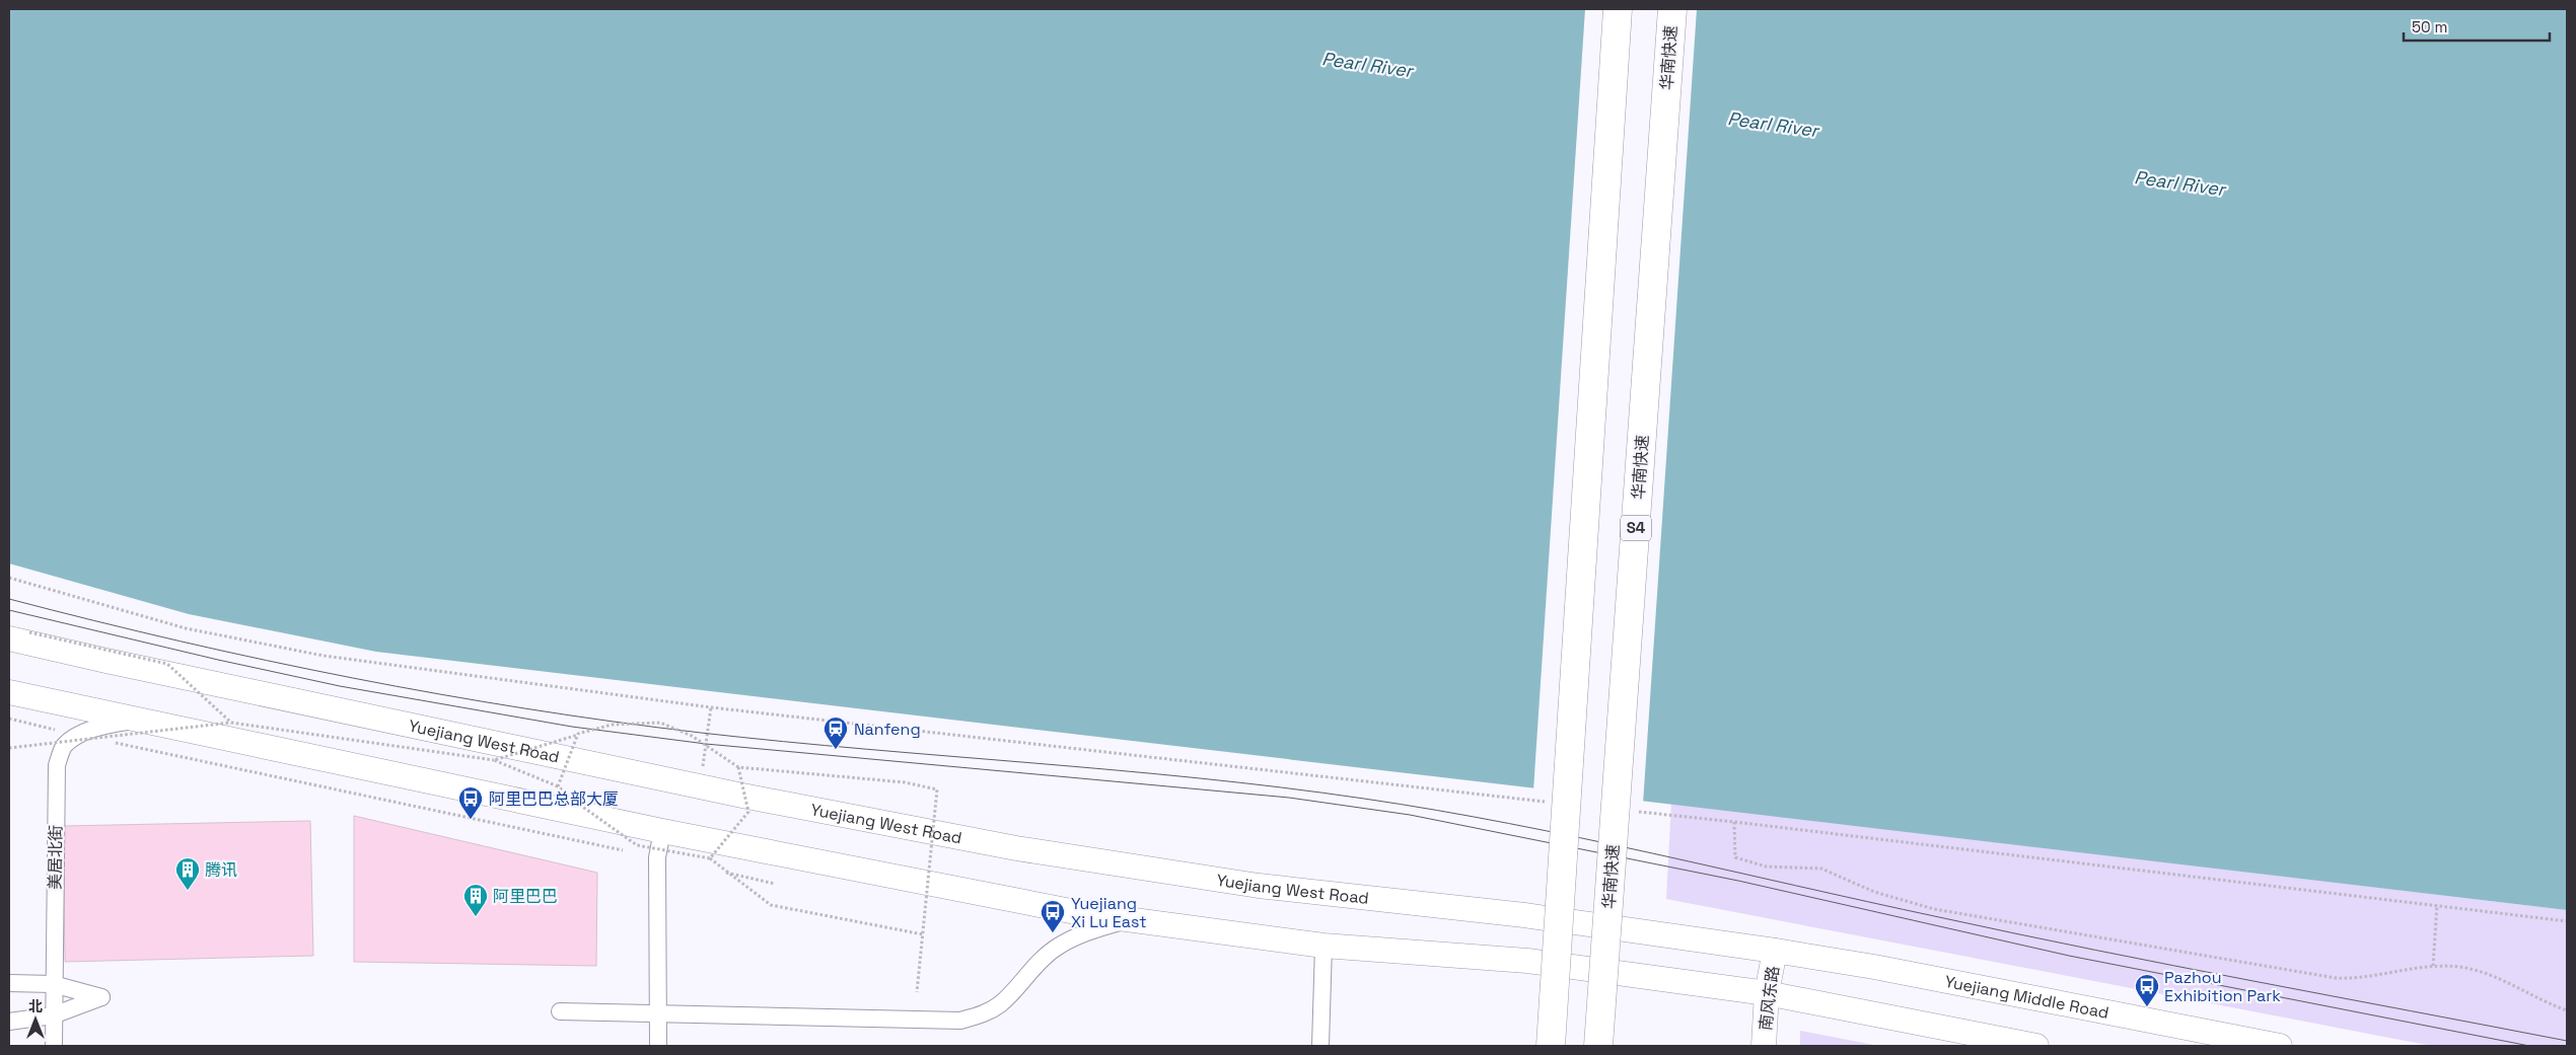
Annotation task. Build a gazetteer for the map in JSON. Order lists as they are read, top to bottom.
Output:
{
  "streets": {
    "highway": ["华南快速", "S4"],
    "main road": ["Yuejiang West Road", "Yuejiang Middle Road", "南风东路"],
    "street": ["美居北街"]
  },
  "crossings": [
    ["Yuejiang West Road", "Yuejiang Middle Road"],
    ["Yuejiang West Road", "南风东路"],
    ["Yuejiang Middle Road", "南风东路"]
  ],
  "water": ["Pearl River"],
  "places": {
    "station": ["Nanfeng"],
    "bus stop": ["阿里巴巴总部大厦", "Yuejiang Xi Lu East", "Pazhou Exhibition Park"],
    "building": ["腾讯", "阿里巴巴"]
  },
  "scale_bar": "50 m",
  "north": "top"
}
